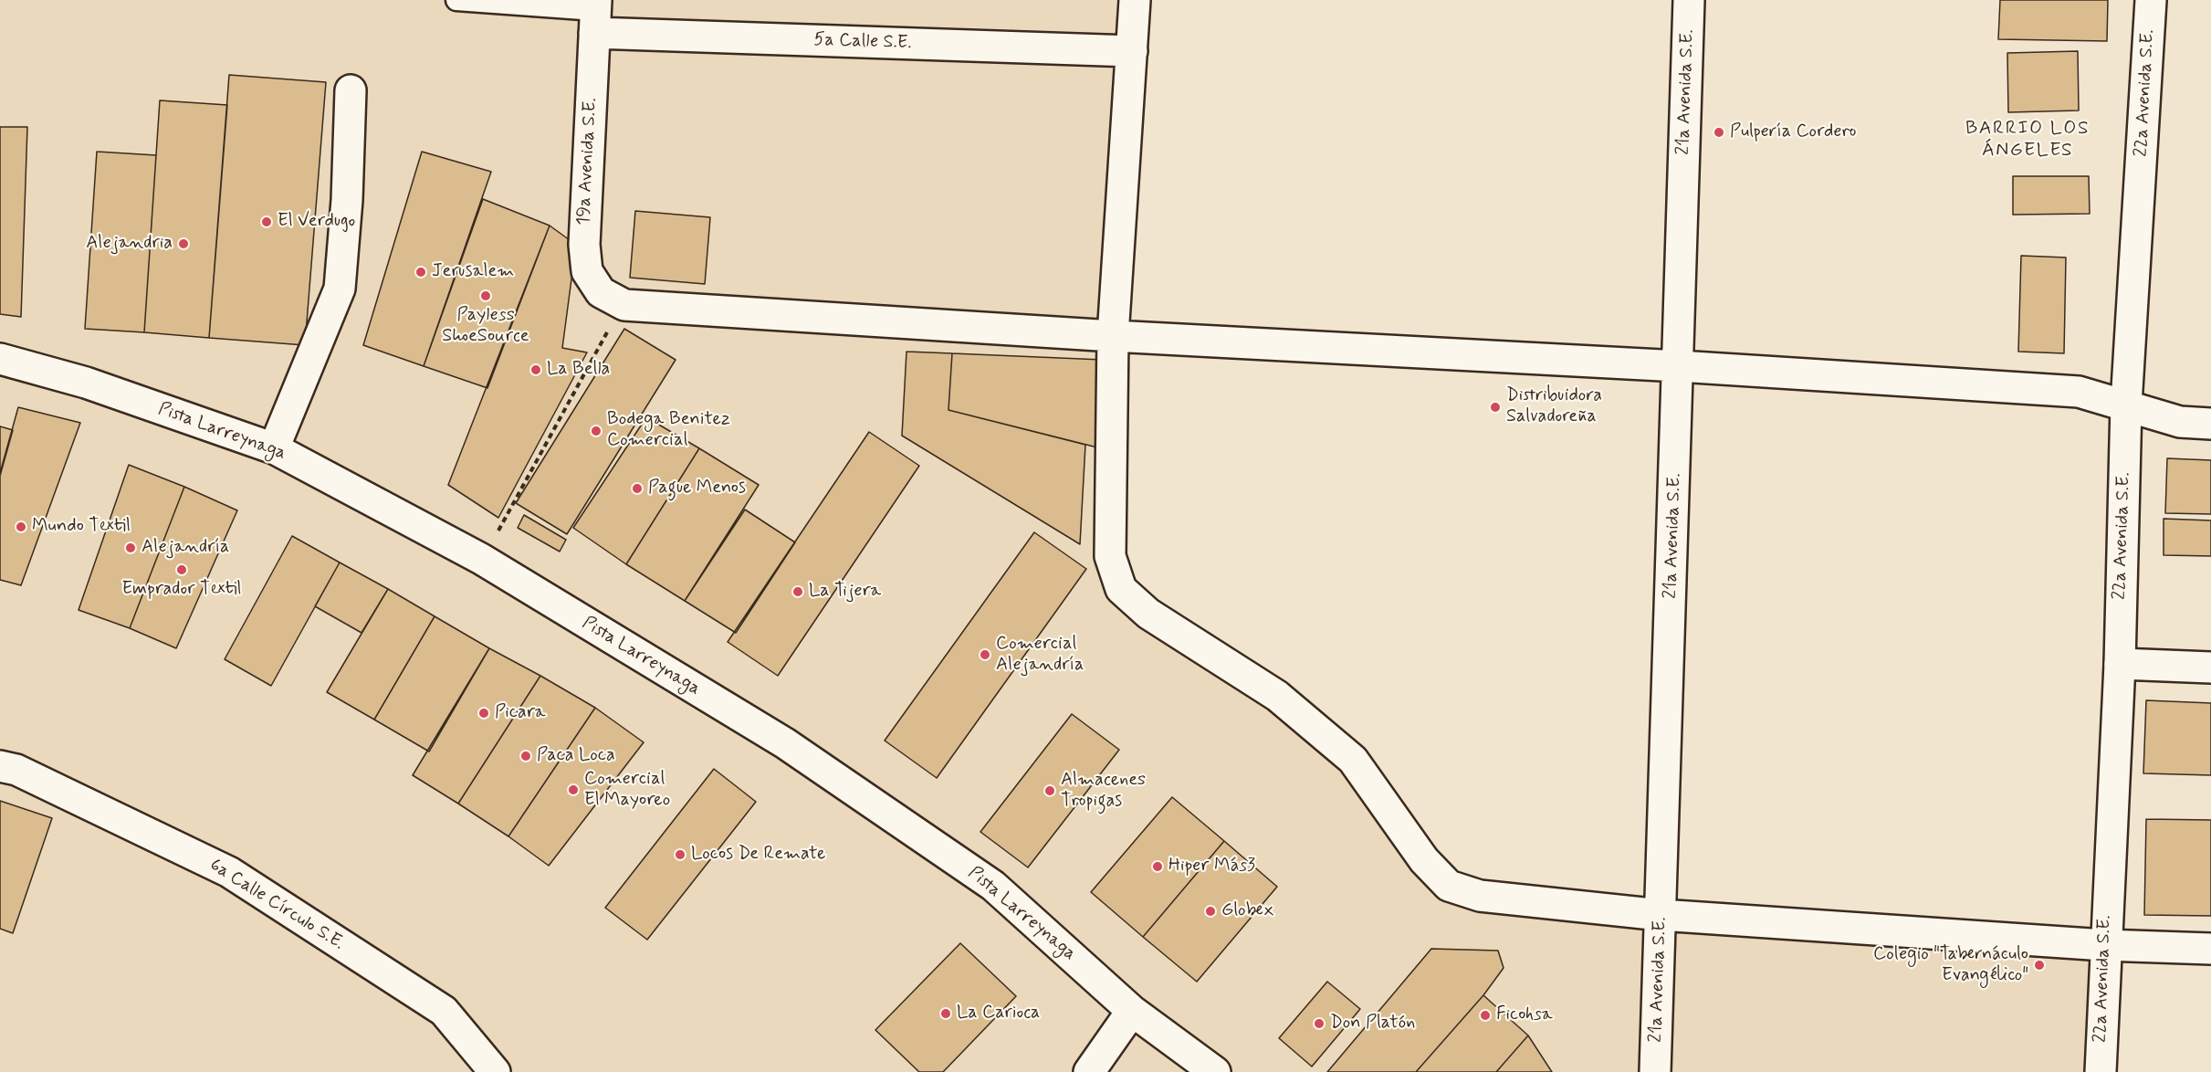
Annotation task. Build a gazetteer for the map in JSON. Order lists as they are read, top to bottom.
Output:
{
  "streets": {
    "street": [
      "5a Calle S.E.",
      "21a Avenida S.E.",
      "22a Avenida S.E.",
      "19a Avenida S.E.",
      "Pista Larreynaga",
      "6a Calle Círculo S.E."
    ]
  },
  "crossings": [
    ["5a Calle S.E.", "19a Avenida S.E."]
  ],
  "districts": ["BARRIO LOS ÁNGELES"],
  "places": [
    "Pulpería Cordero",
    "El Verdugo",
    "Alejandria",
    "Jerusalem",
    "Payless ShoeSource",
    "La Bella",
    "Distribuidora Salvadoreña",
    "Bodega Benitez Comercial",
    "Pague Menos",
    "Mundo Textil",
    "Alejandría",
    "Emprador Textil",
    "La Tijera",
    "Comercial Alejandría",
    "Picara",
    "Paca Loca",
    "Comercial El Mayoreo",
    "Almacenes Tropigas",
    "Locos De Remate",
    "Hiper Más3",
    "Globex",
    "Colegio \"Tabernáculo Evangélico\"",
    "La Carioca",
    "Ficohsa",
    "Don Platón"
  ]
}
